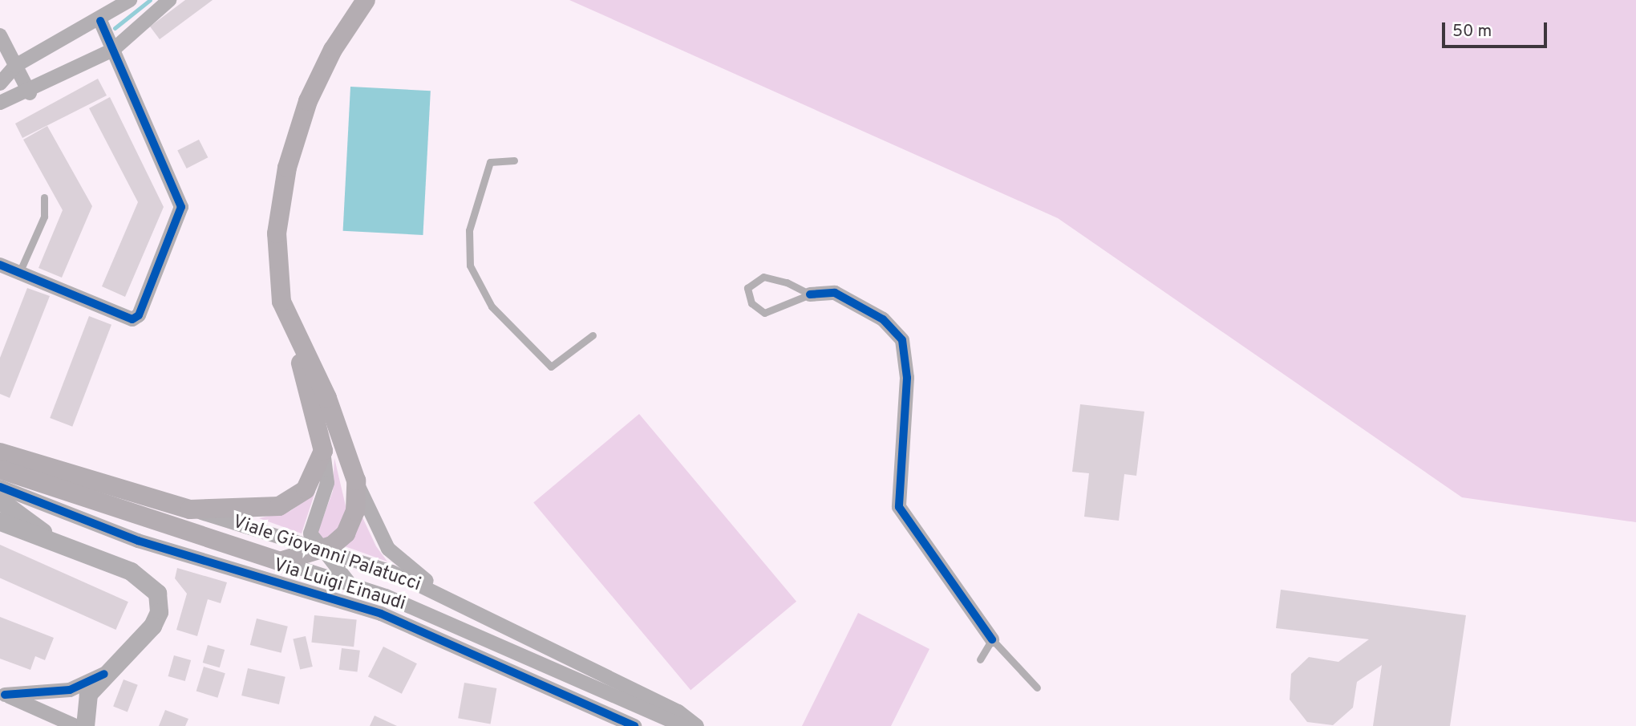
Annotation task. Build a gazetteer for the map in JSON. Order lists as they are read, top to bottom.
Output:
{
  "streets": {
    "main road": ["Viale Giovanni Palatucci"],
    "street": ["Via Luigi Einaudi"]
  },
  "scale_bar": "50 m"
}
